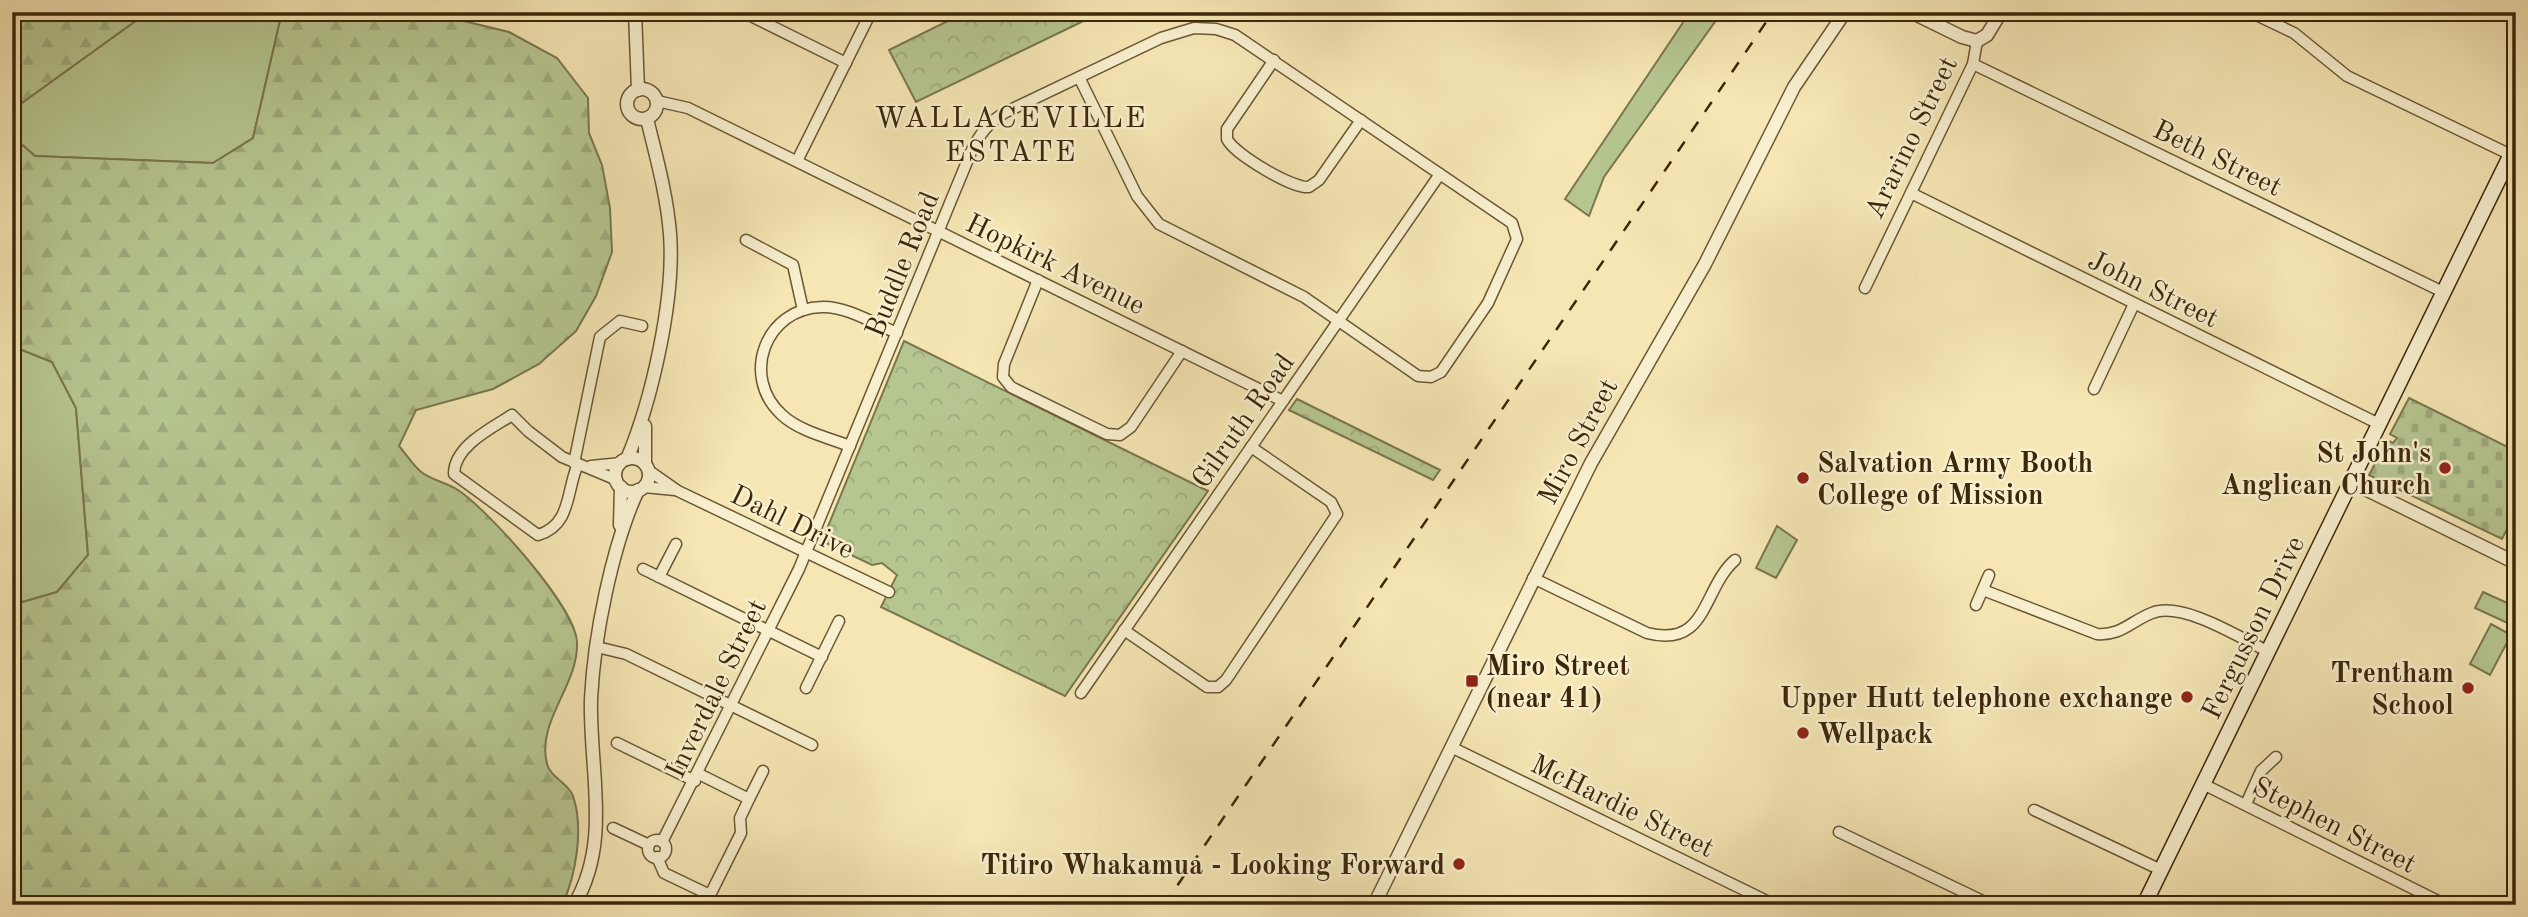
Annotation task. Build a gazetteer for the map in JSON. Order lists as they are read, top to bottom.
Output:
{
  "streets": {
    "main road": ["Fergusson Drive"],
    "street": [
      "Ararino Street",
      "Beth Street",
      "Hopkirk Avenue",
      "Buddle Road",
      "John Street",
      "Gilruth Road",
      "Miro Street",
      "Dahl Drive",
      "Inverdale Street",
      "McHardie Street",
      "Stephen Street"
    ]
  },
  "crossings": [
    ["Ararino Street", "Beth Street"],
    ["Ararino Street", "John Street"],
    ["Beth Street", "Fergusson Drive"],
    ["Hopkirk Avenue", "Buddle Road"],
    ["Hopkirk Avenue", "Gilruth Road"],
    ["Buddle Road", "Gilruth Road"],
    ["Buddle Road", "Dahl Drive"],
    ["Buddle Road", "Inverdale Street"],
    ["John Street", "Fergusson Drive"],
    ["Miro Street", "McHardie Street"],
    ["Dahl Drive", "Inverdale Street"],
    ["Fergusson Drive", "Stephen Street"]
  ],
  "districts": ["WALLACEVILLE ESTATE"],
  "places": {
    "other": [
      "St John's Anglican Church",
      "Salvation Army Booth College of Mission",
      "Trentham School",
      "Upper Hutt telephone exchange",
      "Wellpack",
      "Titiro Whakamua - Looking Forward"
    ],
    "transit": ["Miro Street (near 41)"]
  }
}
